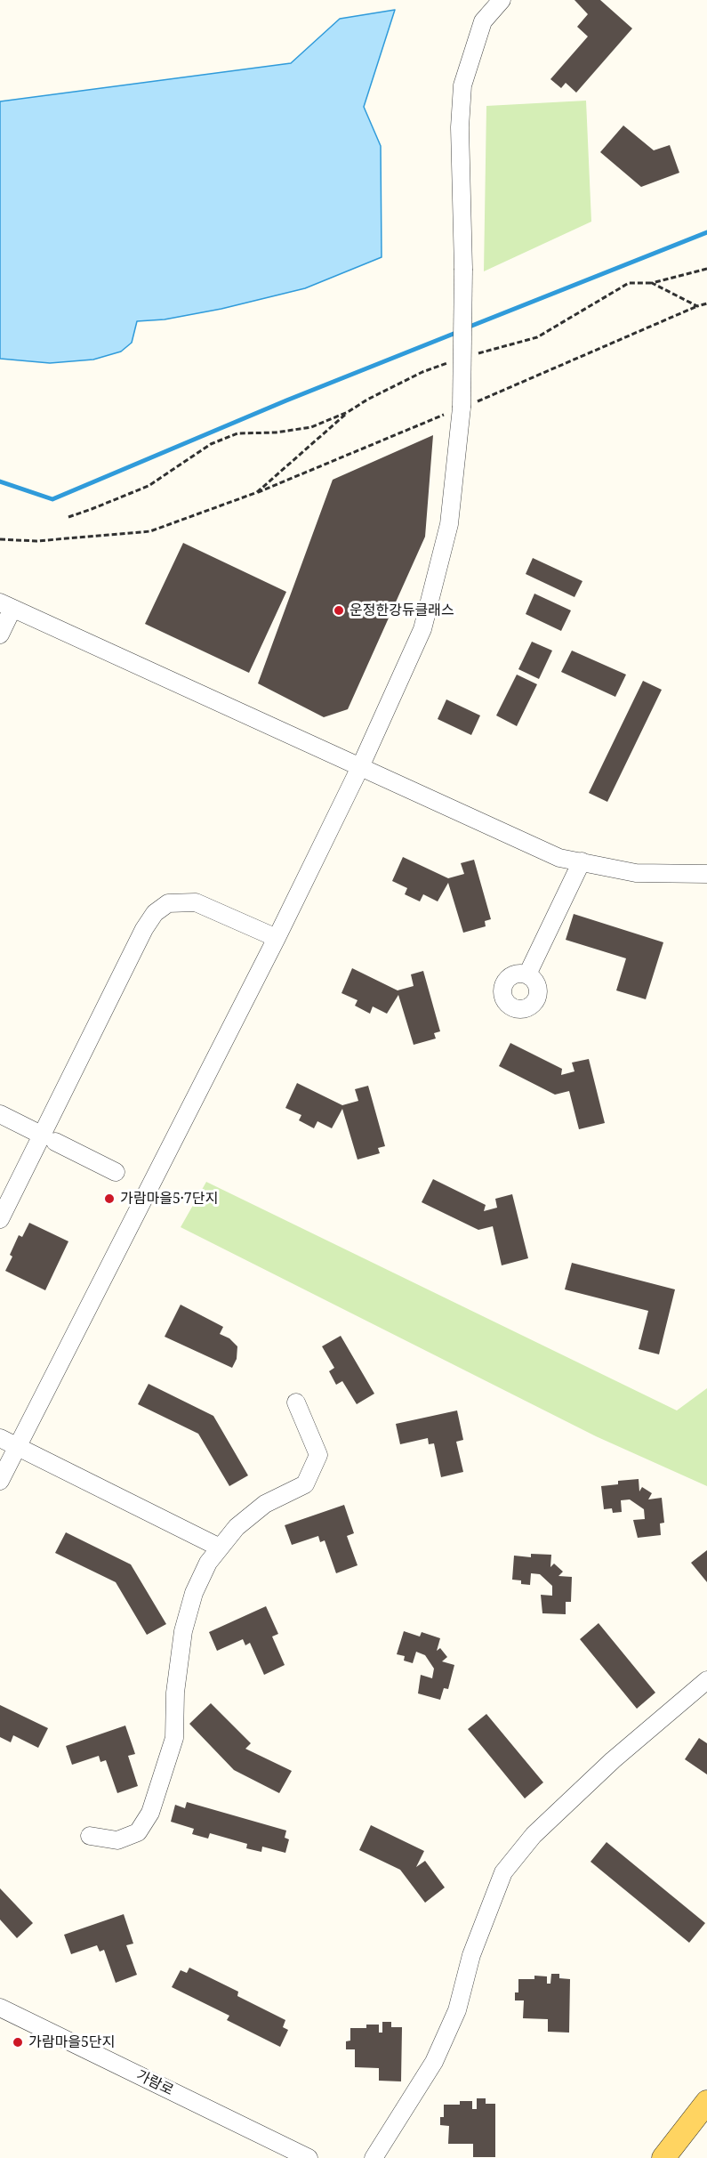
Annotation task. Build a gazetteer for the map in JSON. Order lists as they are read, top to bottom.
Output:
{
  "streets": {
    "street": ["가람로"]
  },
  "places": ["운정한강듀클래스", "가람마을5·7단지", "가람마을5단지"]
}
